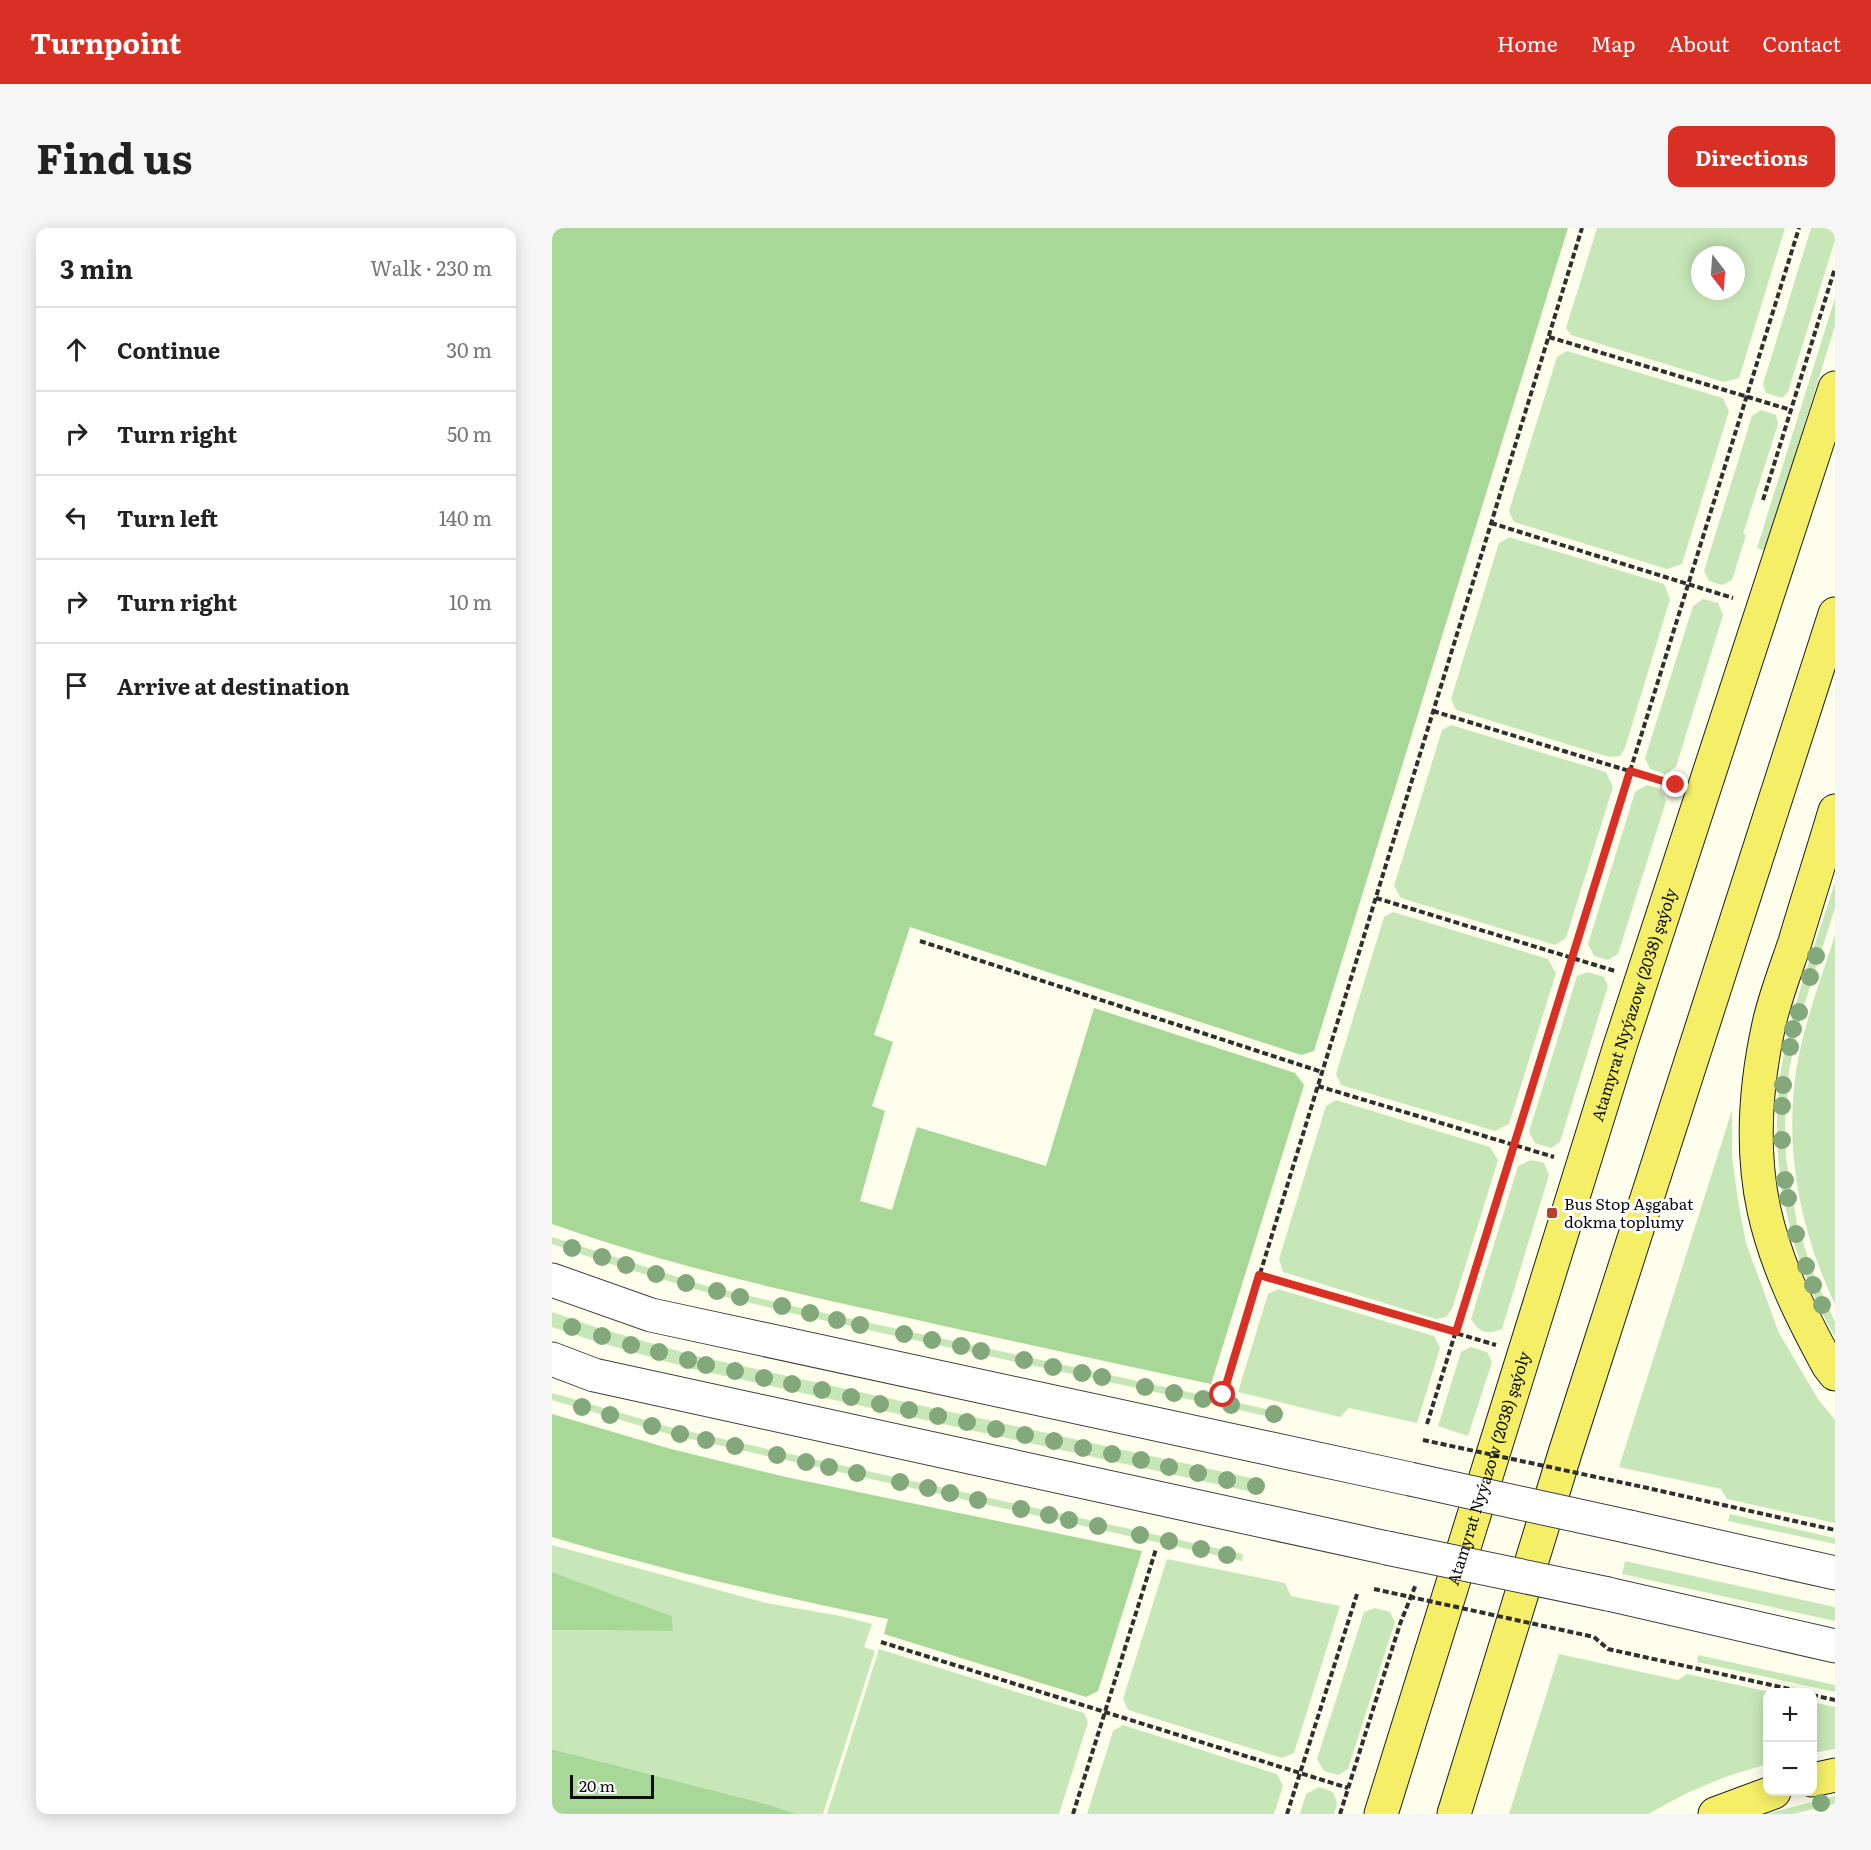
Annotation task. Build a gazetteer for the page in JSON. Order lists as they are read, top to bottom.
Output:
{
  "streets": {
    "main road": ["Atamyrat Nyýazow (2038) şaýoly"]
  },
  "places": {
    "transit": ["Bus Stop Aşgabat dokma toplumy"]
  },
  "scale_bar": "20 m",
  "north": "bottom",
  "page": {
    "header": "Turnpoint",
    "nav": [
      "Home",
      "Map",
      "About",
      "Contact"
    ],
    "title": "Find us",
    "buttons": "Directions",
    "heading": ["3 min", "Walk · 230 m"],
    "list": [
      ["Continue", "30 m"],
      ["Turn right", "50 m"],
      ["Turn left", "140 m"],
      ["Turn right", "10 m"],
      "Arrive at destination"
    ],
    "map_buttons": ["+", "−"],
    "scale": "20 m"
  }
}
